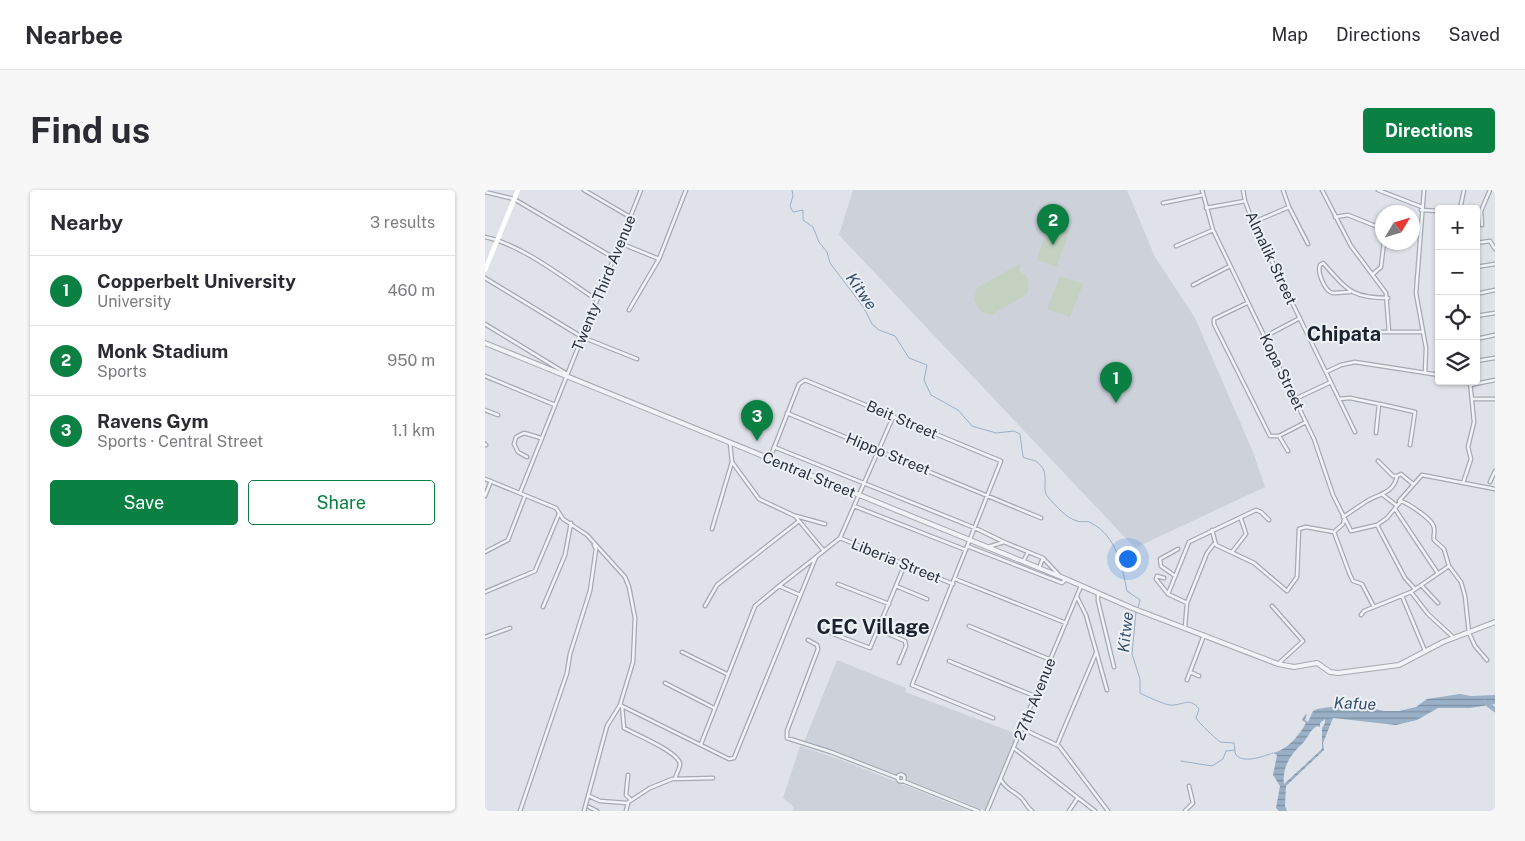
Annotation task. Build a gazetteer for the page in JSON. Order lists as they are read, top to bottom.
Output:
{
  "streets": {
    "street": [
      "Almalik Street",
      "Twenty Third Avenue",
      "Kopa Street",
      "Beit Street",
      "Hippo Street",
      "Central Street",
      "Liberia Street",
      "27th Avenue"
    ]
  },
  "crossings": [
    ["Twenty Third Avenue", "Central Street"],
    ["Beit Street", "Hippo Street"],
    ["Central Street", "27th Avenue"]
  ],
  "districts": ["Chipata", "CEC Village"],
  "water": ["Kitwe", "Kafue"],
  "north": "top right",
  "page": {
    "header": "Nearbee",
    "nav": ["Map", "Directions", "Saved"],
    "buttons": [
      "Directions",
      ["Save", "Share"]
    ],
    "title": "Find us",
    "heading": ["Nearby", "3 results"],
    "pins": ["2", "1", "3"],
    "map_buttons": ["+", "−"],
    "list": [
      {
        "mark": "1",
        "name": "Copperbelt University",
        "note": "University",
        "value": "460 m"
      },
      {
        "mark": "2",
        "name": "Monk Stadium",
        "note": "Sports",
        "value": "950 m"
      },
      {
        "mark": "3",
        "name": "Ravens Gym",
        "note": "Sports · Central Street",
        "value": "1.1 km"
      }
    ]
  }
}
